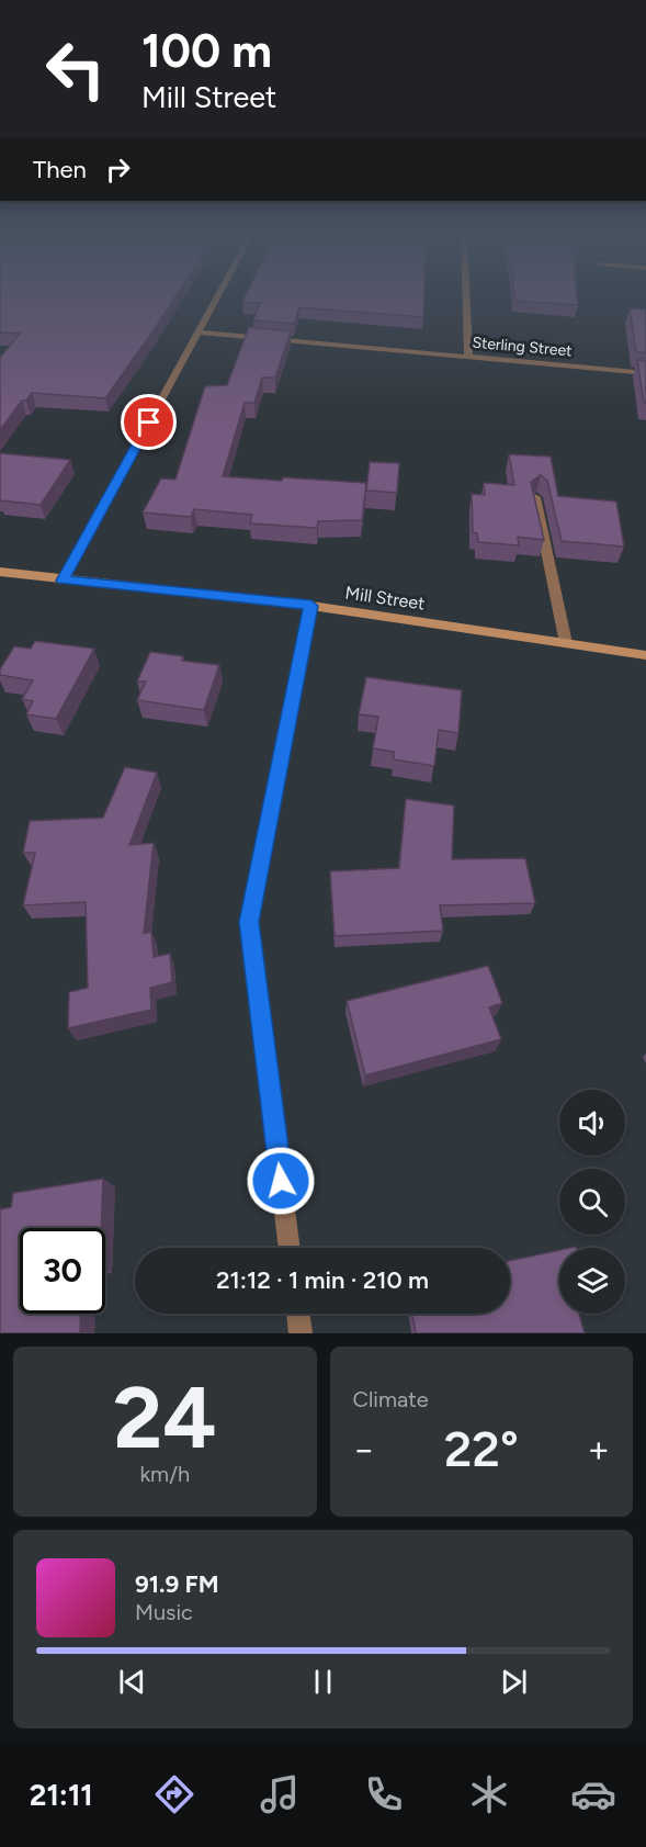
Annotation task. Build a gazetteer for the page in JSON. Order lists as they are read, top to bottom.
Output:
{
  "streets": {
    "street": ["Sterling Street", "Mill Street"]
  },
  "page": {
    "turn": ["100 m", "Mill Street"],
    "then": "Then",
    "limit": "30",
    "trip": "21:12 · 1 min · 210 m",
    "tile": [
      ["24", "km/h"],
      "Climate"
    ],
    "heat": ["−", "22°", "+"],
    "song": ["91.9 FM", "Music"],
    "tabs": "21:11"
  }
}
